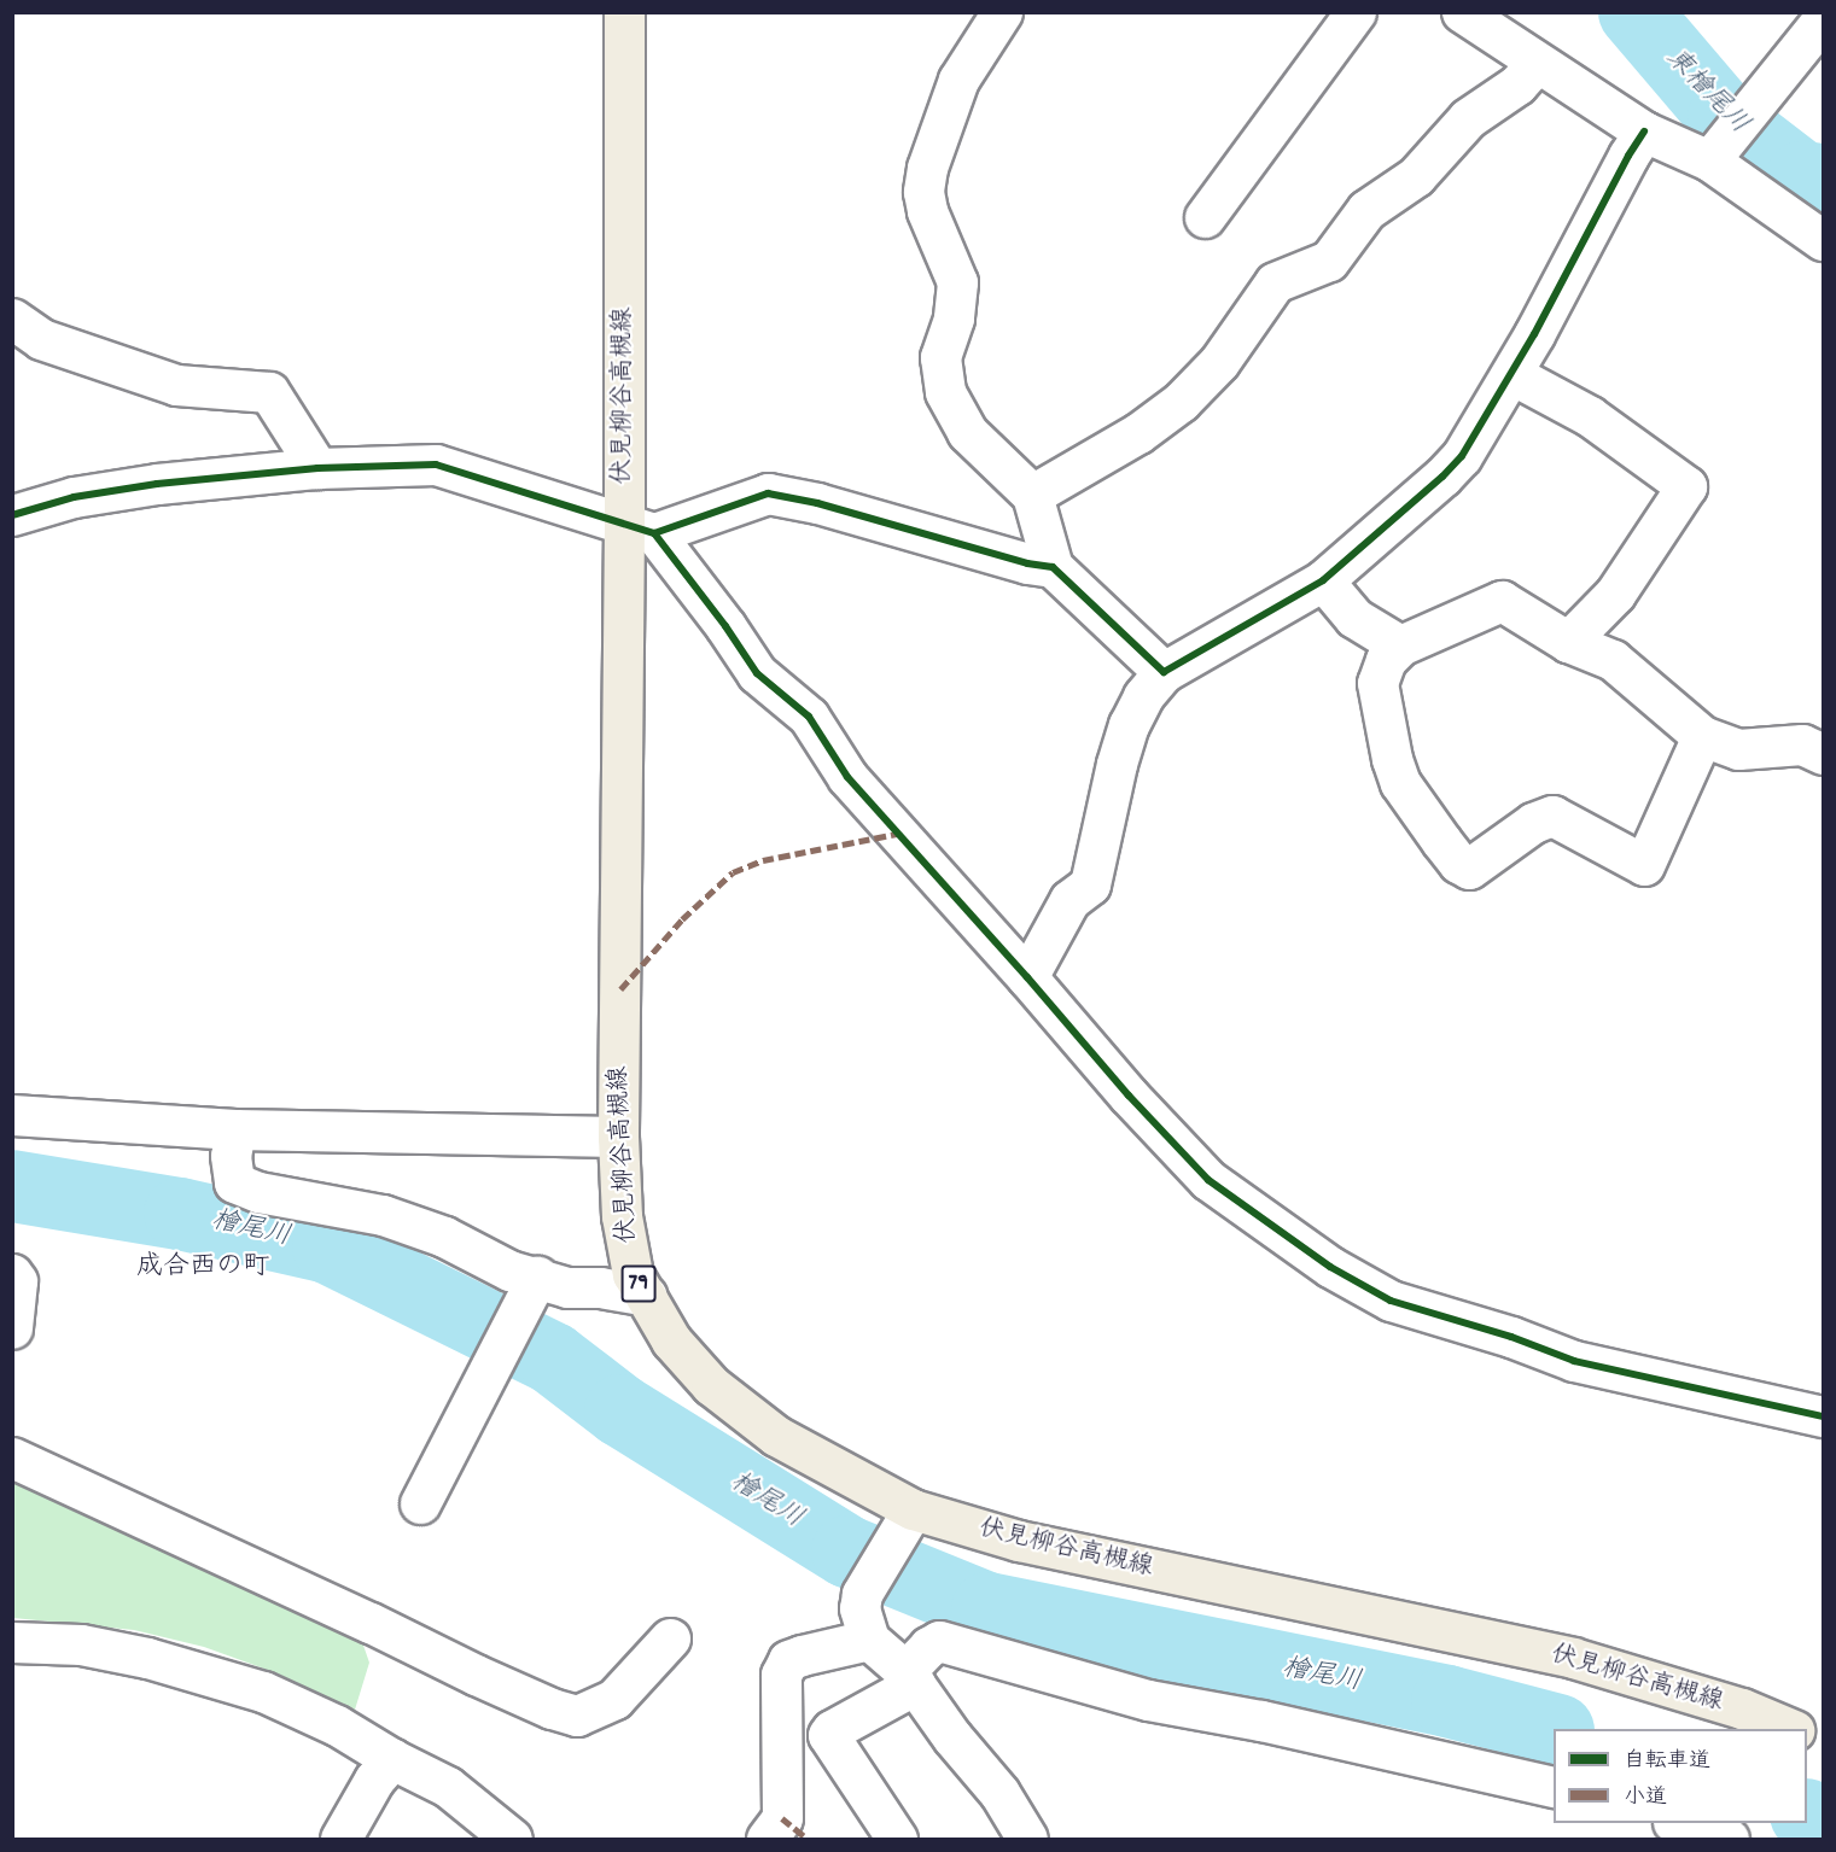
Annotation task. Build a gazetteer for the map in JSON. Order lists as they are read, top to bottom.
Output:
{
  "streets": {
    "main road": ["伏見柳谷高槻線", "79"]
  },
  "districts": ["成合西の町"],
  "water": ["東檜尾川", "檜尾川"],
  "legend": ["自転車道", "小道"]
}
